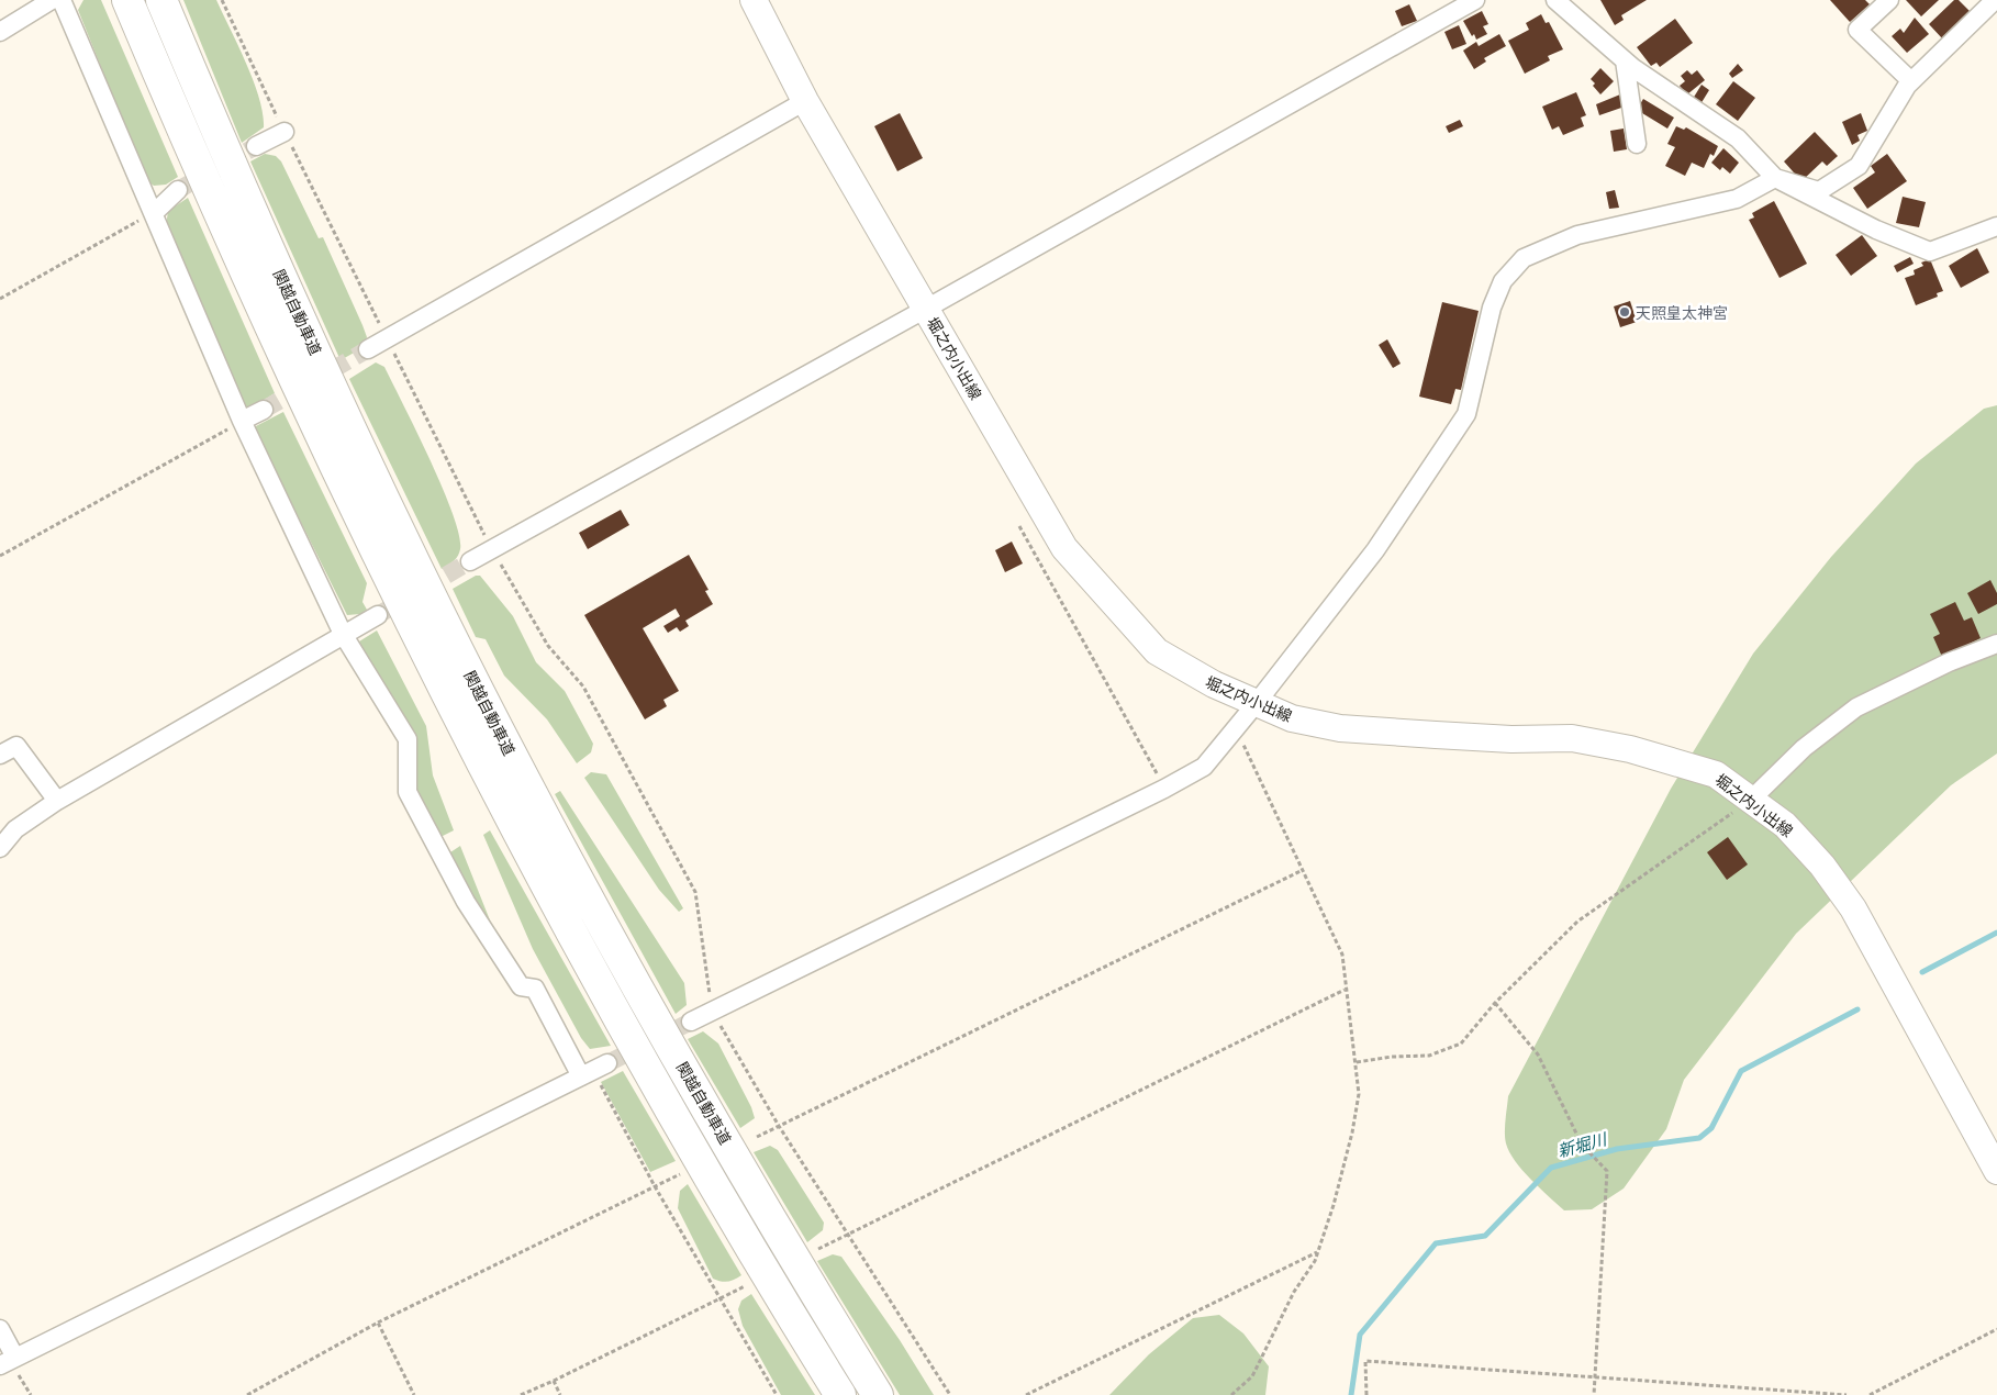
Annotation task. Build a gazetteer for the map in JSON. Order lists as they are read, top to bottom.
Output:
{
  "streets": {
    "highway": ["関越自動車道"],
    "main road": ["堀之内小出線"]
  },
  "water": ["新堀川"],
  "places": ["天照皇太神宮"]
}
